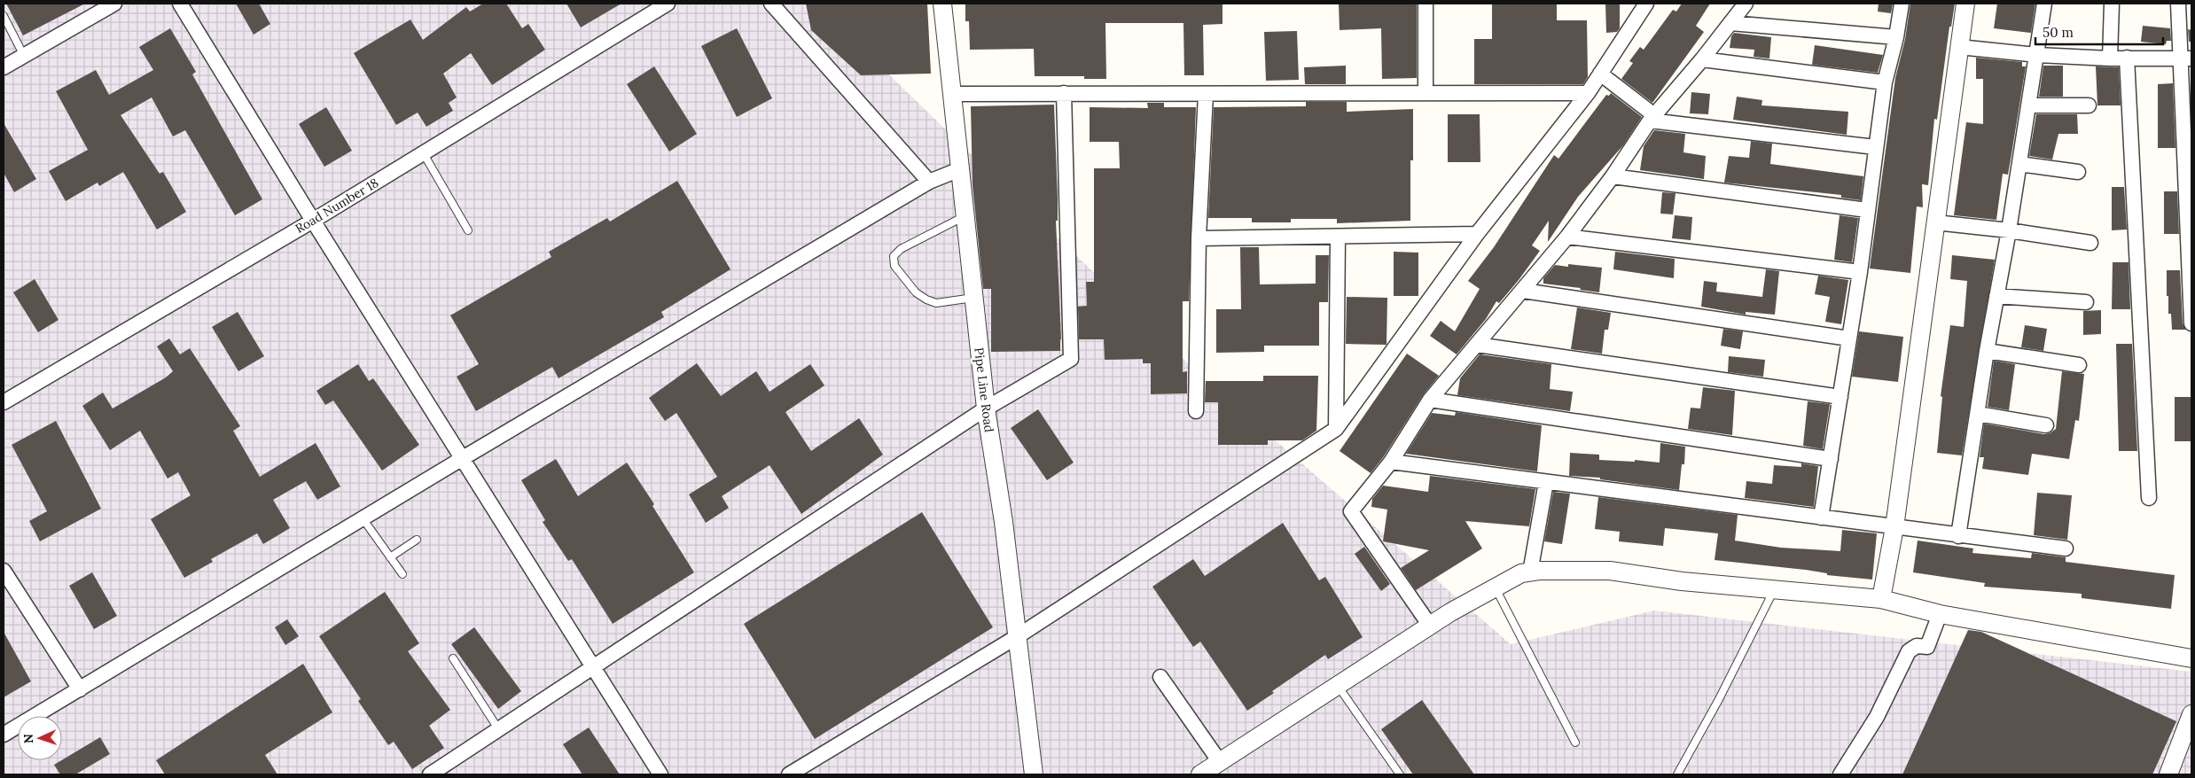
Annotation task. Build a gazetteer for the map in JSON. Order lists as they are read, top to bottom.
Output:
{
  "streets": {
    "street": ["Road Number 18", "Pipe Line Road"]
  },
  "scale_bar": "50 m",
  "north": "left"
}
